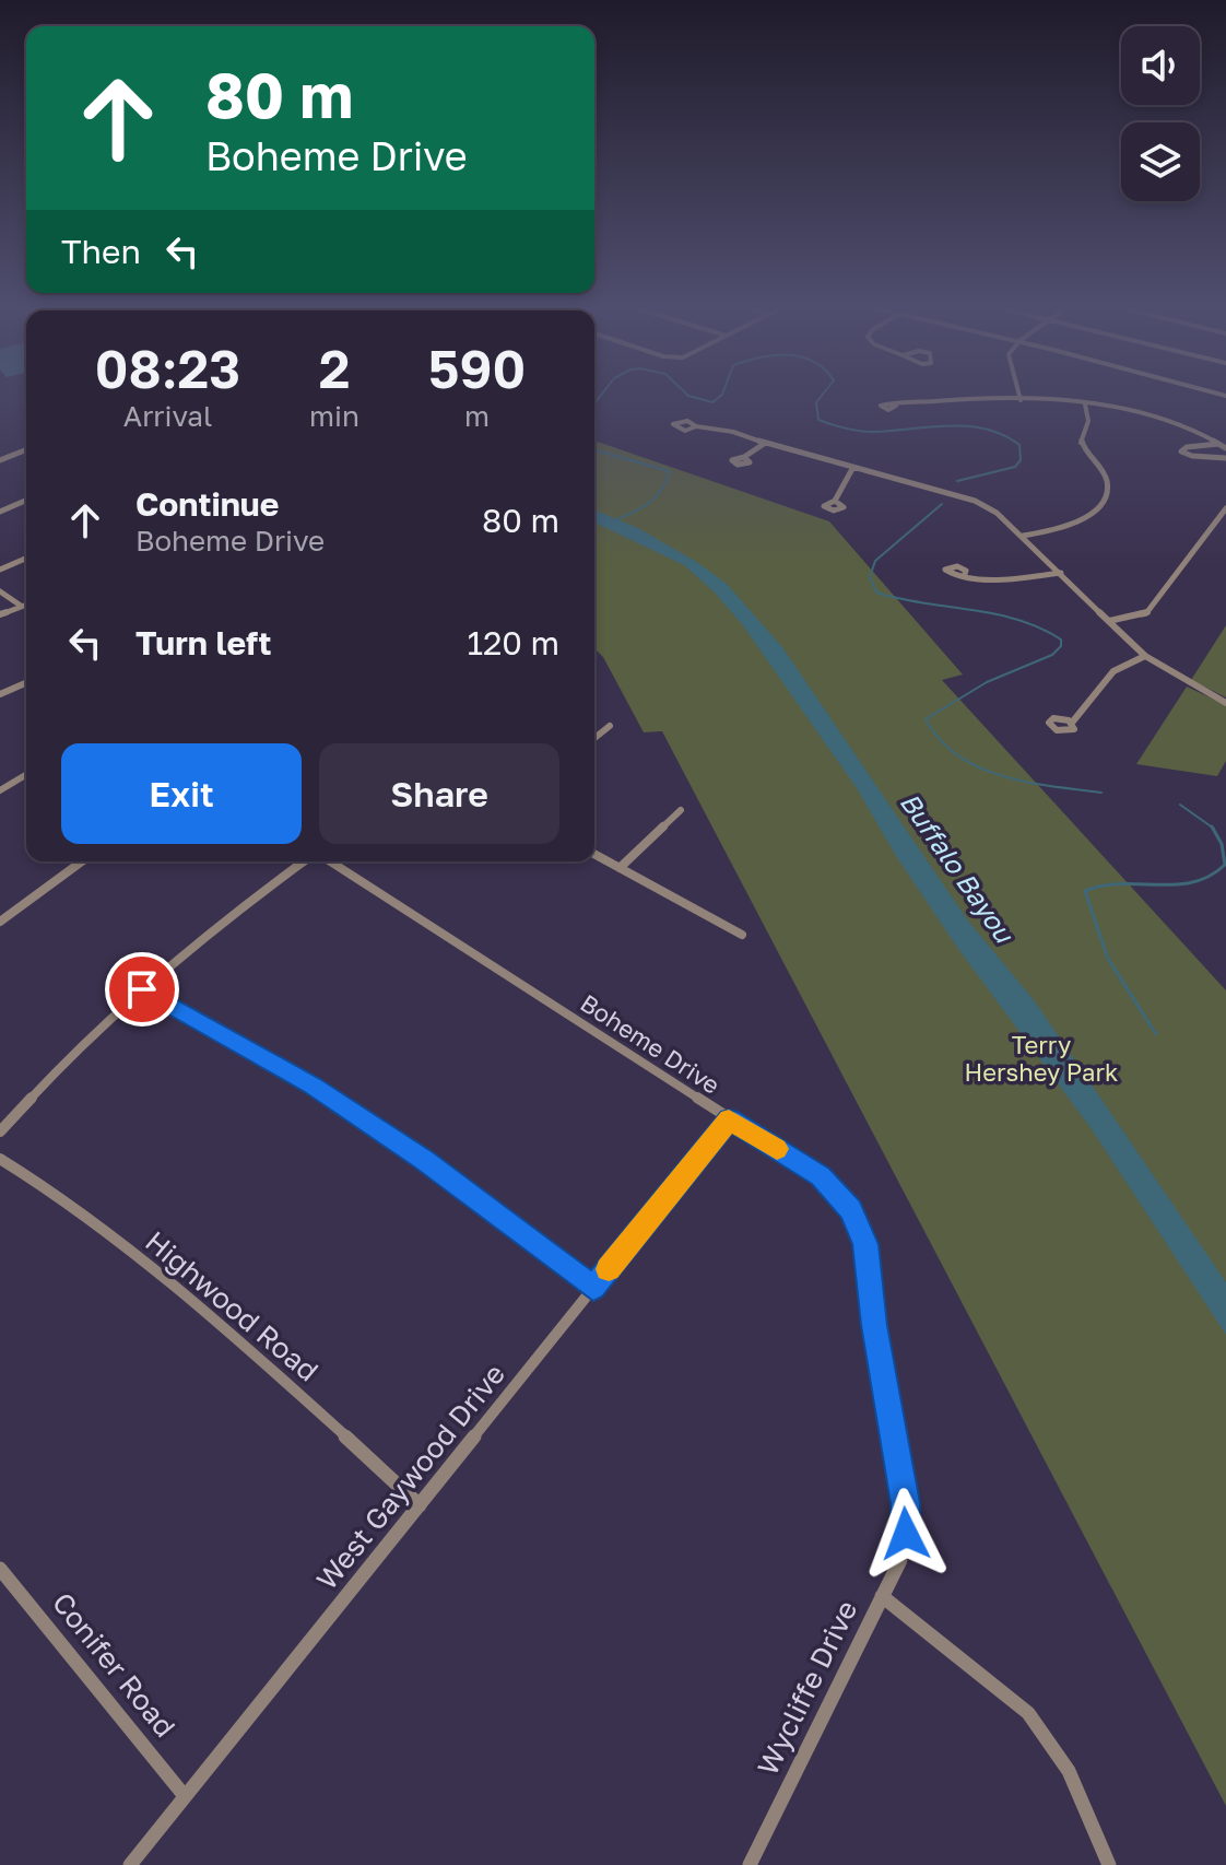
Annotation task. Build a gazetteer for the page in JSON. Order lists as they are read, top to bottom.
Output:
{
  "streets": {
    "street": [
      "Boheme Drive",
      "Highwood Road",
      "West Gaywood Drive",
      "Conifer Road",
      "Wycliffe Drive"
    ]
  },
  "crossings": [
    ["Boheme Drive", "West Gaywood Drive"],
    ["Boheme Drive", "Wycliffe Drive"],
    ["Highwood Road", "West Gaywood Drive"],
    ["West Gaywood Drive", "Conifer Road"]
  ],
  "water": ["Buffalo Bayou"],
  "parks": ["Terry Hershey Park"],
  "page": {
    "turn": ["80 m", "Boheme Drive"],
    "then": "Then",
    "eta": [
      "08:23",
      "Arrival",
      "2",
      "min",
      "590",
      "m"
    ],
    "list": [
      {
        "name": "Continue",
        "note": "Boheme Drive",
        "value": "80 m"
      },
      {
        "name": "Turn left",
        "value": "120 m"
      }
    ],
    "buttons": ["Exit", "Share"]
  }
}
